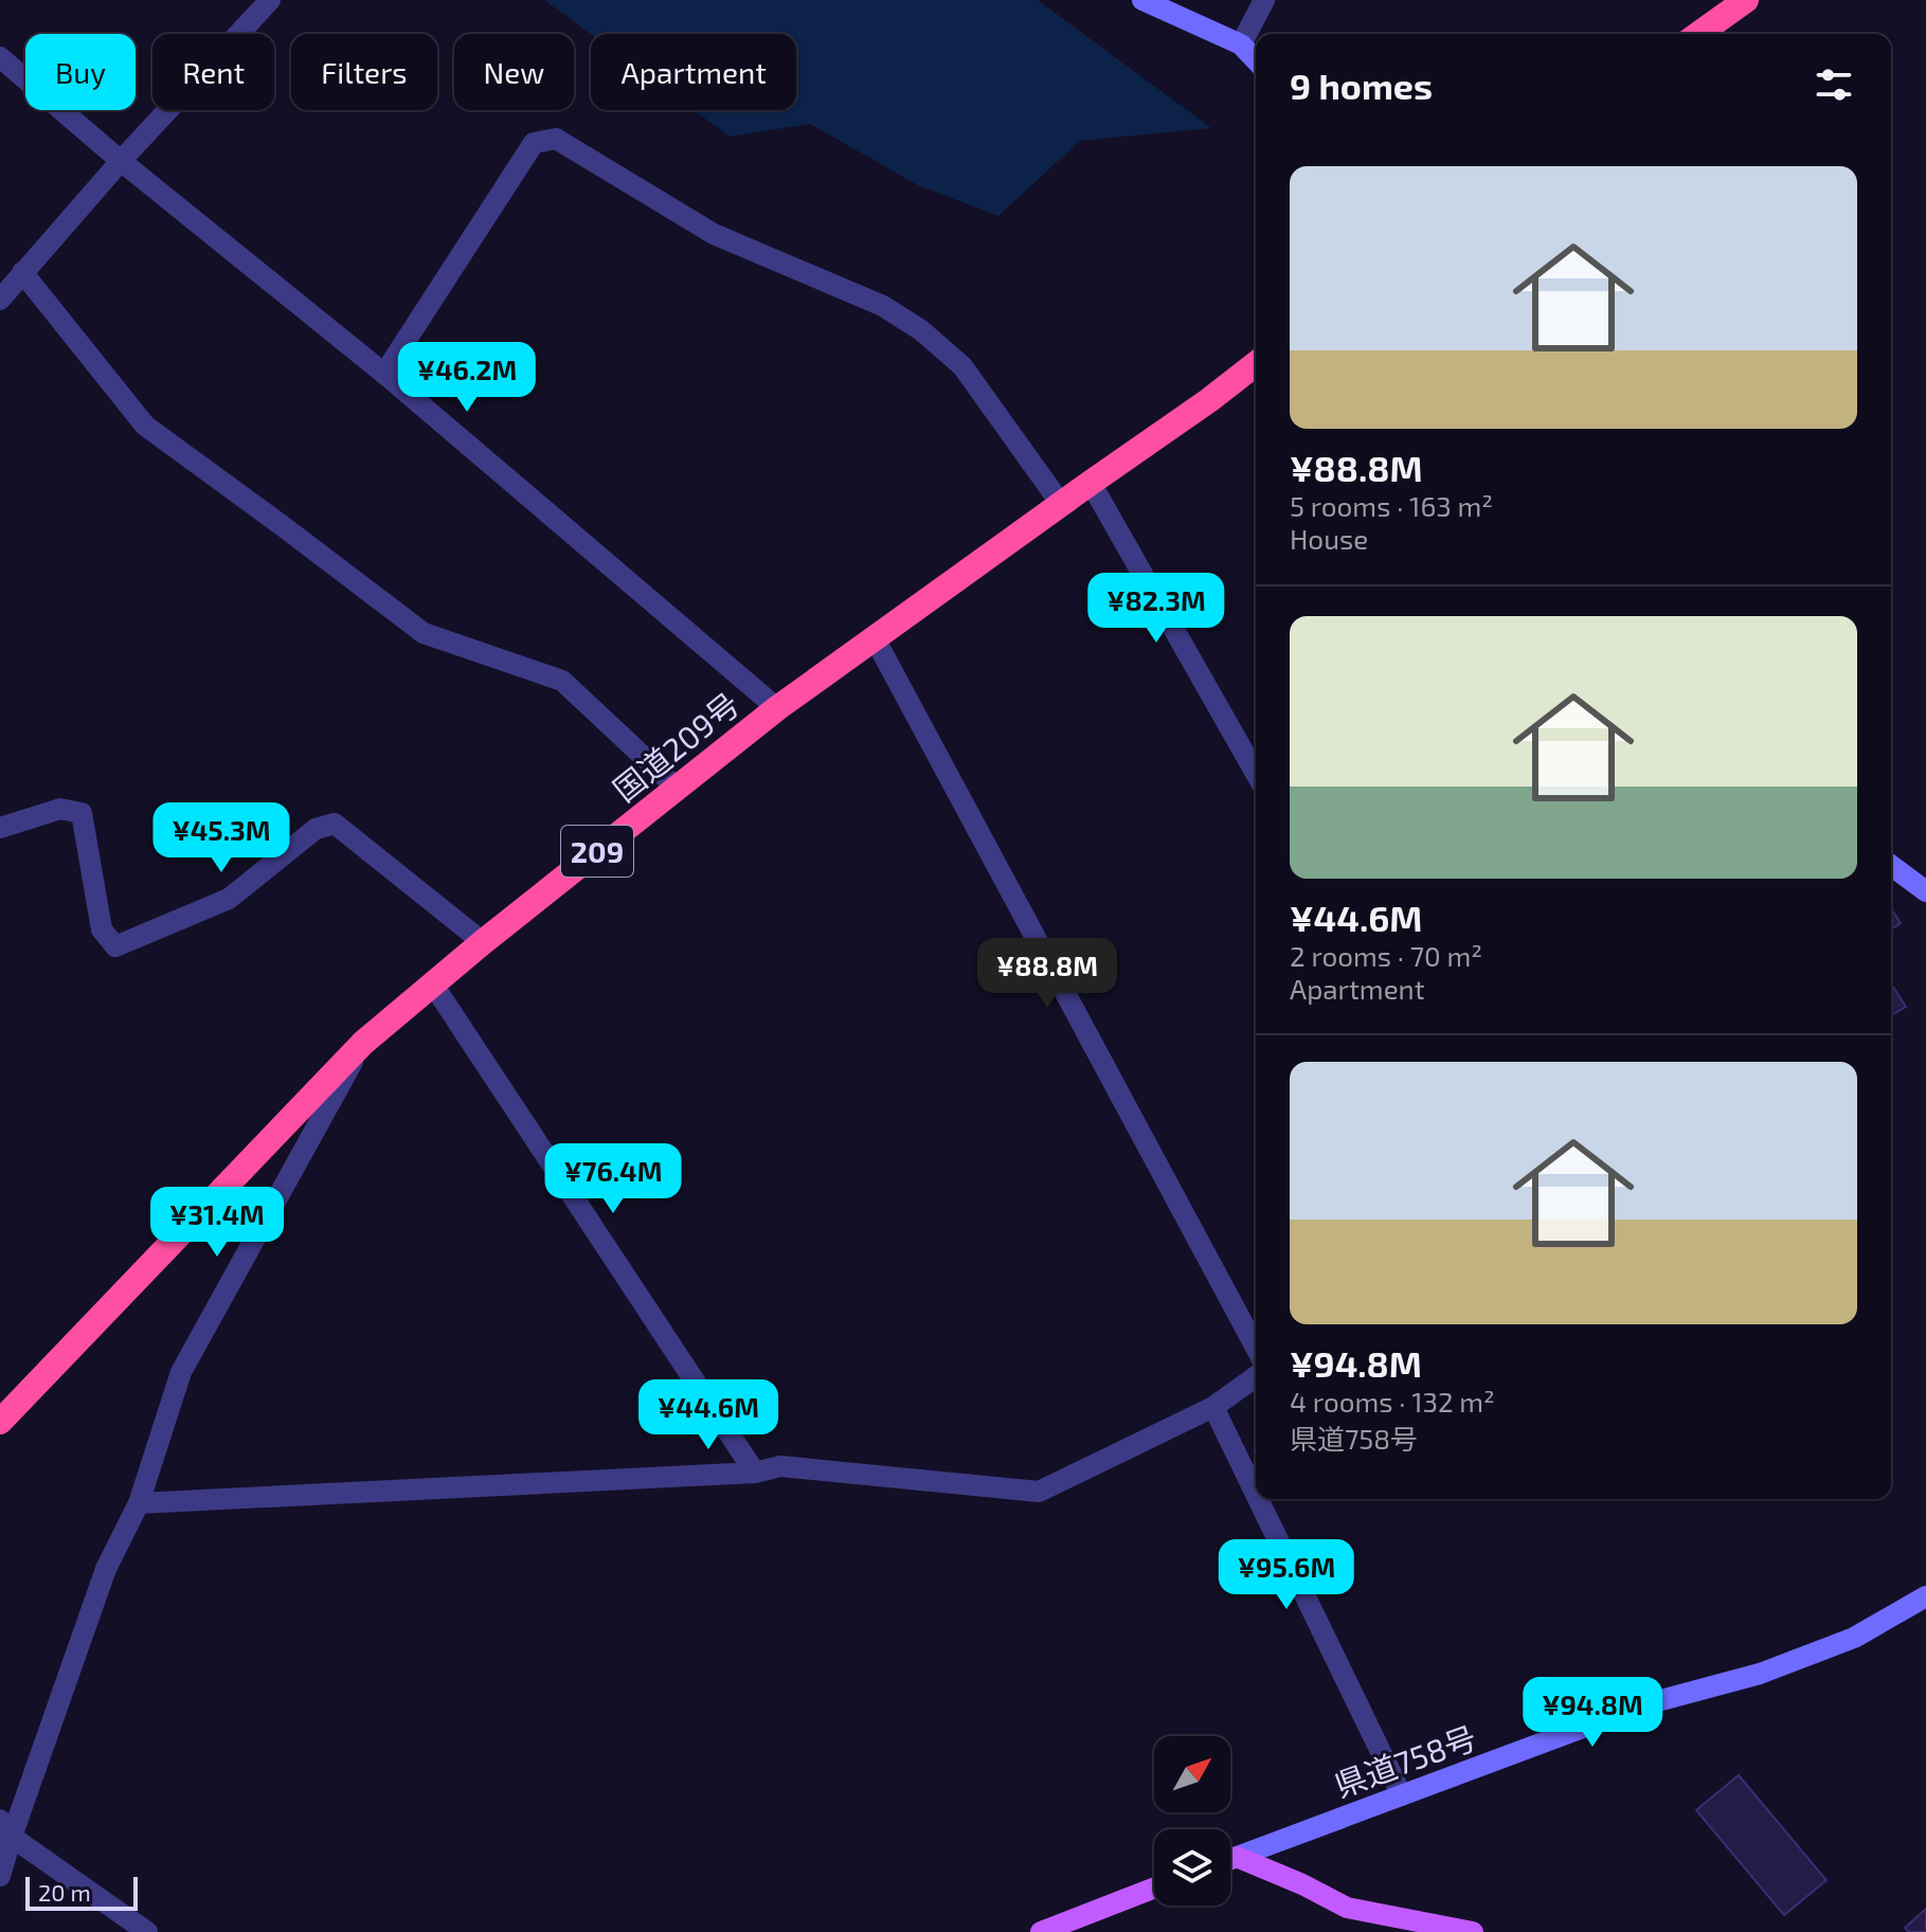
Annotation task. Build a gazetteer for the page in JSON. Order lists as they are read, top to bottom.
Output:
{
  "streets": {
    "highway": ["国道209号", "209"],
    "main road": ["県道758号"]
  },
  "scale_bar": "20 m",
  "north": "top right",
  "page": {
    "chip": [
      "Buy",
      "Rent",
      "Filters",
      "New",
      "Apartment"
    ],
    "heading": "9 homes",
    "list": [
      {
        "name": "¥88.8M",
        "note": "5 rooms · 163 m² · House"
      },
      {
        "name": "¥44.6M",
        "note": "2 rooms · 70 m² · Apartment"
      },
      {
        "name": "¥94.8M",
        "note": "4 rooms · 132 m² · 県道758号"
      }
    ],
    "price": [
      "¥46.2M",
      "¥82.3M",
      "¥45.3M",
      "¥88.8M",
      "¥76.4M",
      "¥31.4M",
      "¥44.6M",
      "¥95.6M",
      "¥94.8M"
    ],
    "scale": "20 m"
  }
}
